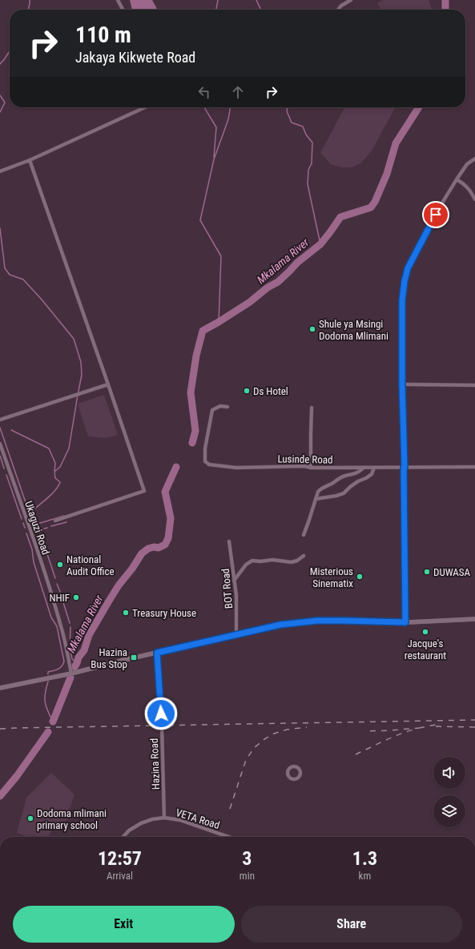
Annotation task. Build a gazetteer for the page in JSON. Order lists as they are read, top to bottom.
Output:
{
  "streets": {
    "street": [
      "Lusinde Road",
      "Ukaguzi Road",
      "BOT Road",
      "Hazina Road",
      "VETA Road"
    ]
  },
  "crossings": [
    ["Hazina Road", "VETA Road"]
  ],
  "water": ["Mkalama River"],
  "places": {
    "other": [
      "Shule ya Msingi Dodoma Mlimani",
      "Ds Hotel",
      "National Audit Office",
      "DUWASA",
      "Misterious Sinematix",
      "NHIF",
      "Treasury House",
      "Jacque's restaurant",
      "Dodoma mlimani primary school"
    ],
    "transit": ["Hazina Bus Stop"]
  },
  "page": {
    "turn": ["110 m", "Jakaya Kikwete Road"],
    "eta": [
      "12:57",
      "Arrival",
      "3",
      "min",
      "1.3",
      "km"
    ],
    "buttons": ["Exit", "Share"]
  }
}
